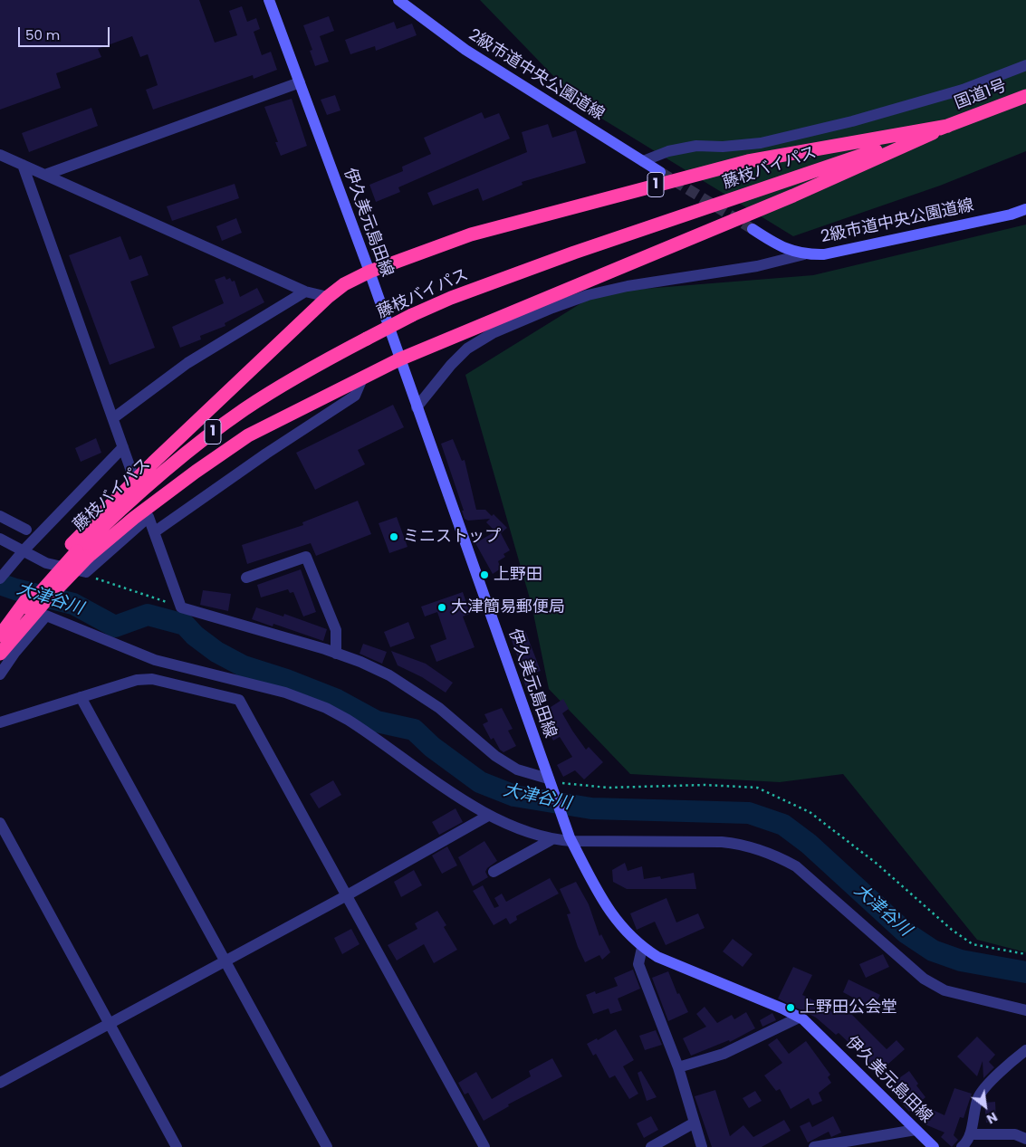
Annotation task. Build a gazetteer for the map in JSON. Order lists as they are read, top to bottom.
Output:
{
  "streets": {
    "highway": ["国道1号", "藤枝バイパス", "1"],
    "main road": ["2級市道中央公園道線", "伊久美元島田線"]
  },
  "crossings": [
    ["国道1号", "藤枝バイパス"],
    ["国道1号", "1"],
    ["藤枝バイパス", "1"],
    ["1", "伊久美元島田線"]
  ],
  "water": ["大津谷川"],
  "places": [
    "ミニストップ",
    "上野田",
    "大津簡易郵便局",
    "上野田公会堂"
  ],
  "scale_bar": "50 m",
  "north": "bottom right"
}
